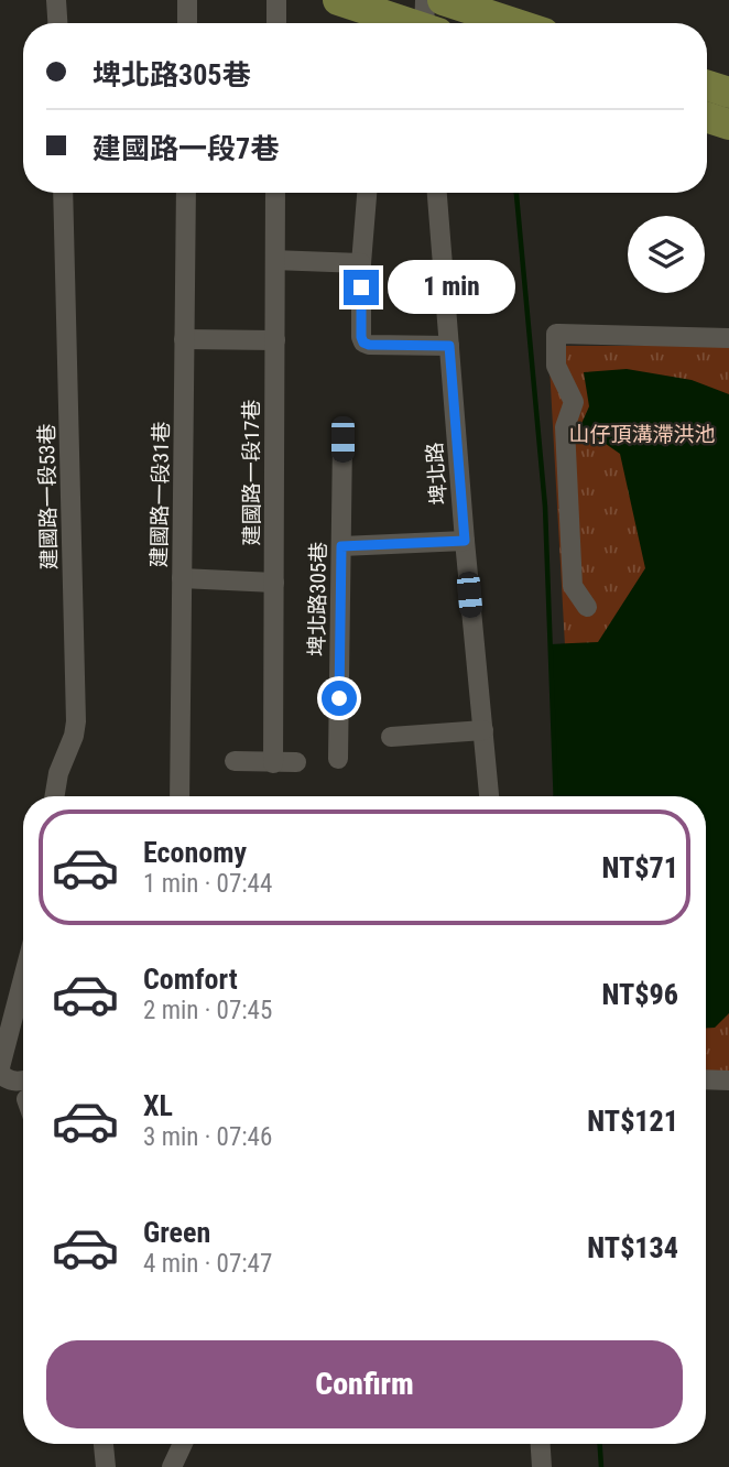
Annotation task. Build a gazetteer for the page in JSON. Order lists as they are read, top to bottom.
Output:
{
  "streets": {
    "street": [
      "建國路一段17巷",
      "埤北路",
      "建國路一段31巷",
      "建國路一段53巷",
      "埤北路305巷"
    ]
  },
  "parks": ["山仔頂溝滯洪池"],
  "page": {
    "banner": ["埤北路305巷", "建國路一段7巷"],
    "bubble": "1 min",
    "list": [
      {
        "name": "Economy",
        "note": "1 min · 07:44",
        "value": "NT$71"
      },
      {
        "name": "Comfort",
        "note": "2 min · 07:45",
        "value": "NT$96"
      },
      {
        "name": "XL",
        "note": "3 min · 07:46",
        "value": "NT$121"
      },
      {
        "name": "Green",
        "note": "4 min · 07:47",
        "value": "NT$134"
      }
    ],
    "buttons": "Confirm"
  }
}
